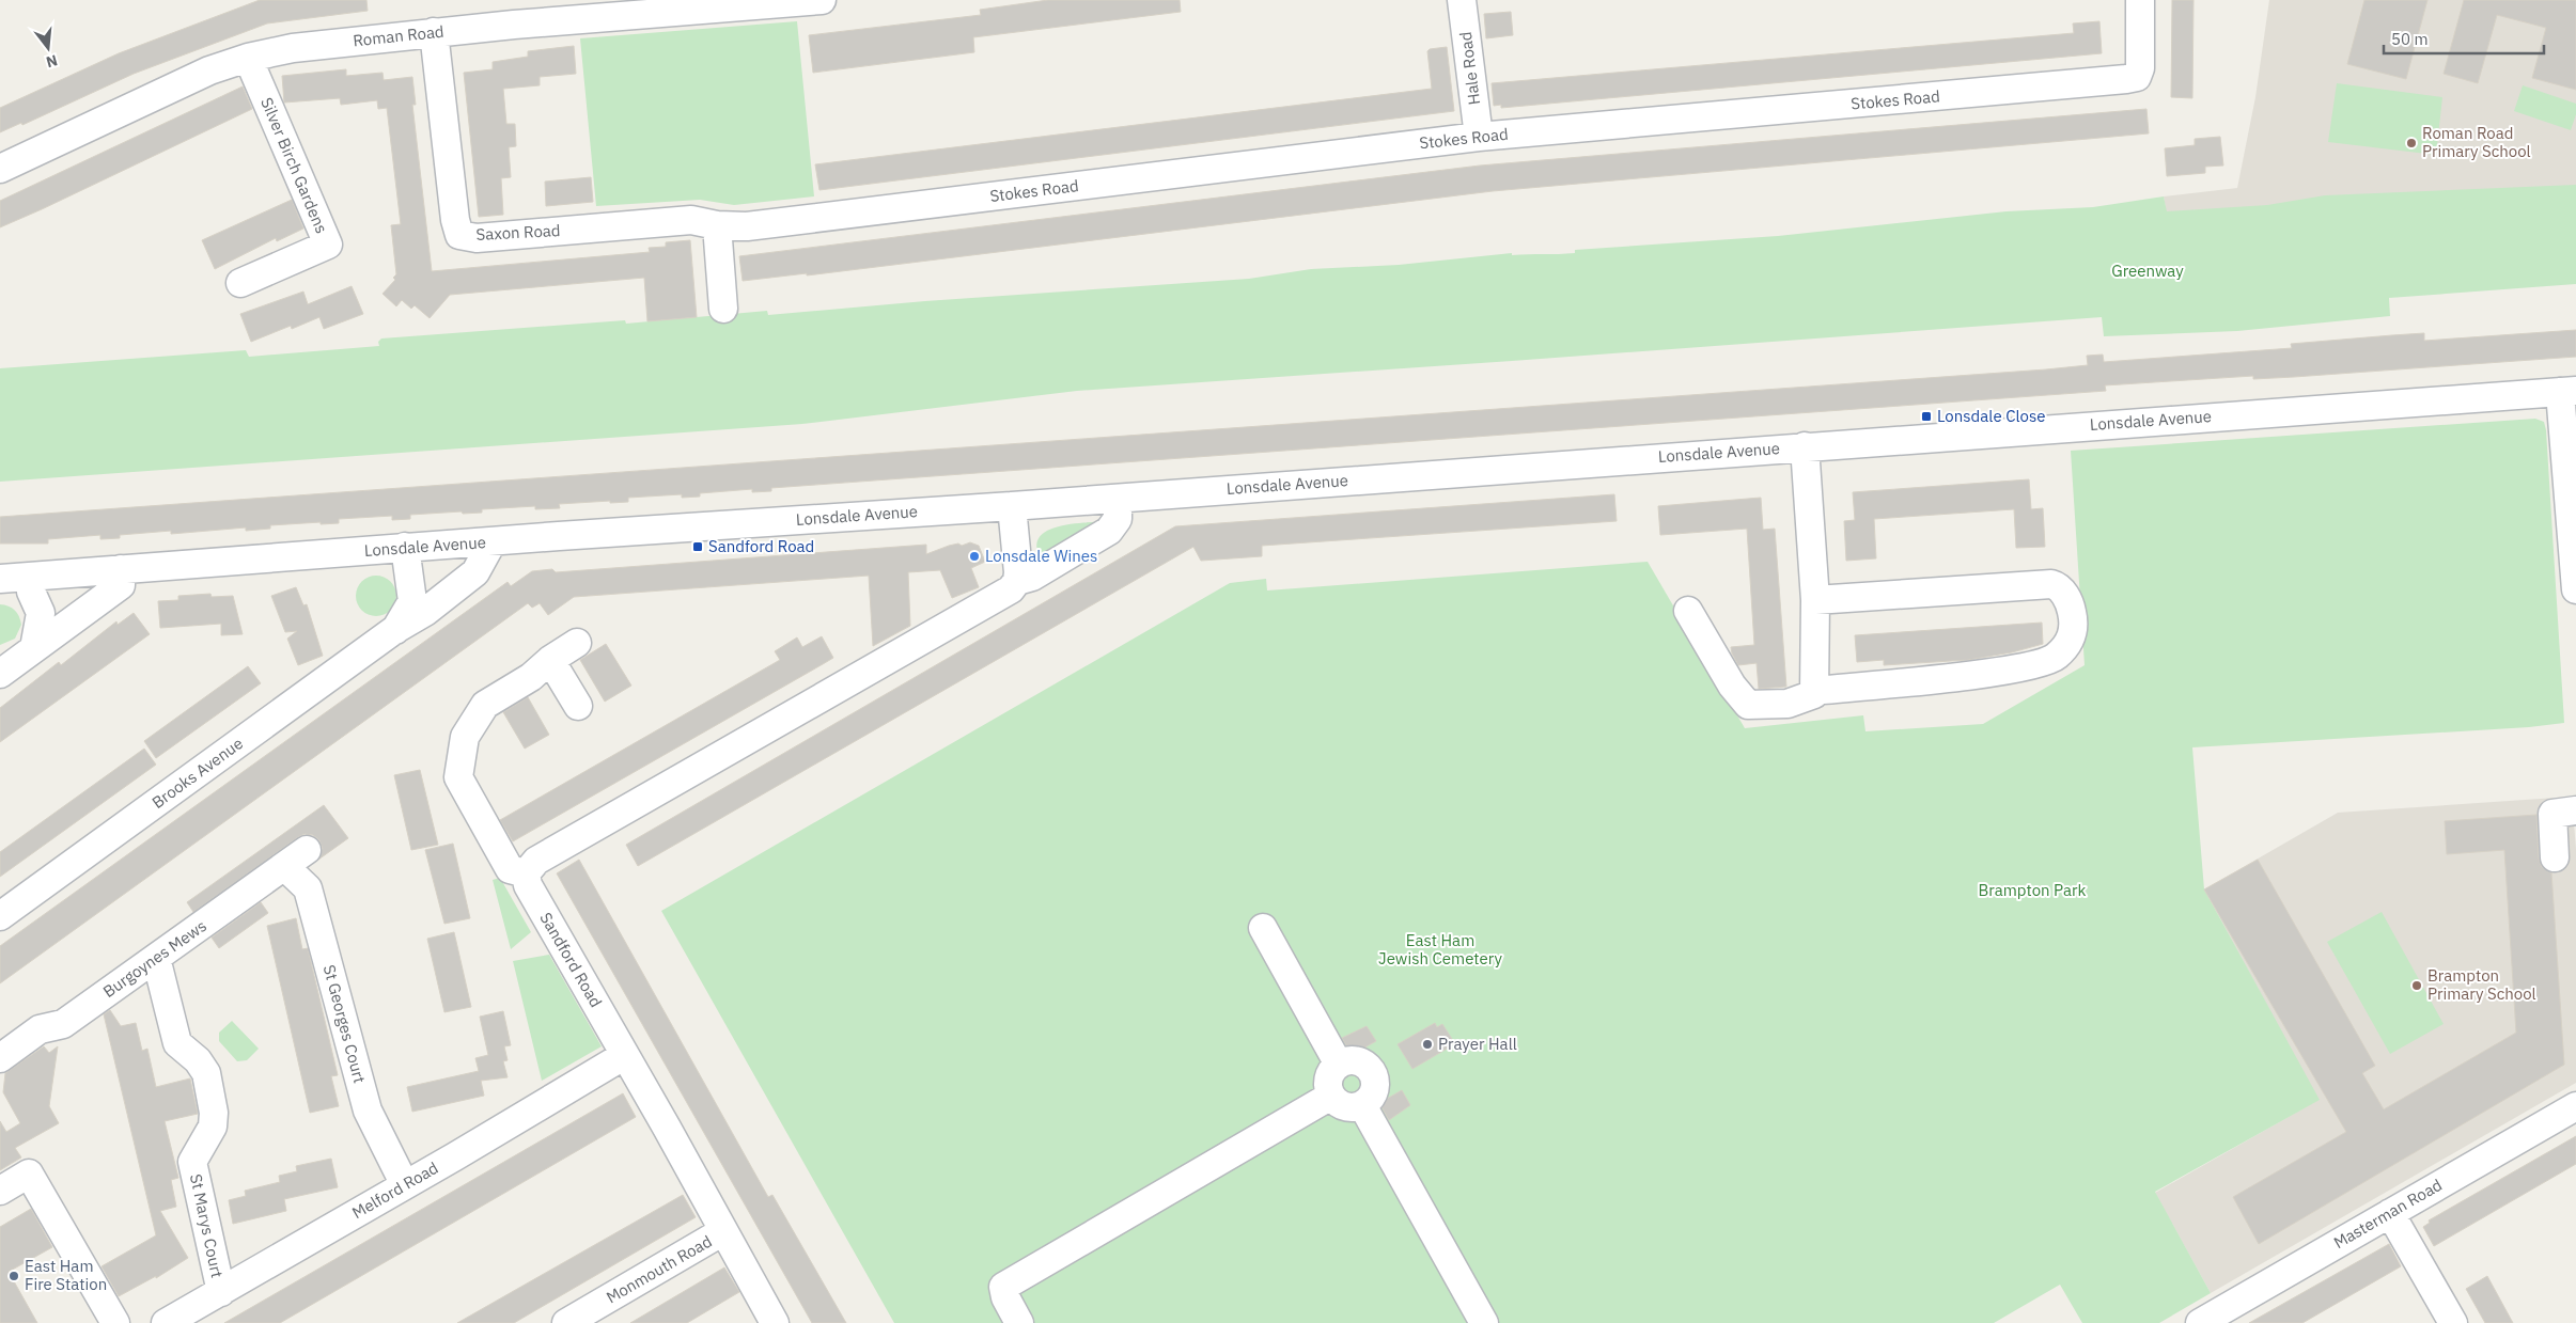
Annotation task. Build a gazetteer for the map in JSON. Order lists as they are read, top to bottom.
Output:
{
  "streets": {
    "street": [
      "Roman Road",
      "Hale Road",
      "Stokes Road",
      "Silver Birch Gardens",
      "Saxon Road",
      "Lonsdale Avenue",
      "Brooks Avenue",
      "Burgoynes Mews",
      "Sandford Road",
      "St Georges Court",
      "Melford Road",
      "Masterman Road",
      "St Marys Court",
      "Monmouth Road"
    ]
  },
  "crossings": [
    ["Roman Road", "Silver Birch Gardens"],
    ["Roman Road", "Saxon Road"],
    ["Hale Road", "Stokes Road"],
    ["Stokes Road", "Saxon Road"],
    ["Lonsdale Avenue", "Brooks Avenue"],
    ["Burgoynes Mews", "St Georges Court"],
    ["Burgoynes Mews", "St Marys Court"],
    ["Sandford Road", "Melford Road"],
    ["Sandford Road", "Monmouth Road"],
    ["St Georges Court", "Melford Road"],
    ["Melford Road", "St Marys Court"]
  ],
  "parks": ["Greenway", "Brampton Park", "East Ham Jewish Cemetery"],
  "places": {
    "other": [
      "Roman Road Primary School",
      "Lonsdale Wines",
      "Brampton Primary School",
      "Prayer Hall",
      "East Ham Fire Station"
    ],
    "transit": ["Lonsdale Close", "Sandford Road"]
  },
  "scale_bar": "50 m",
  "north": "bottom"
}
